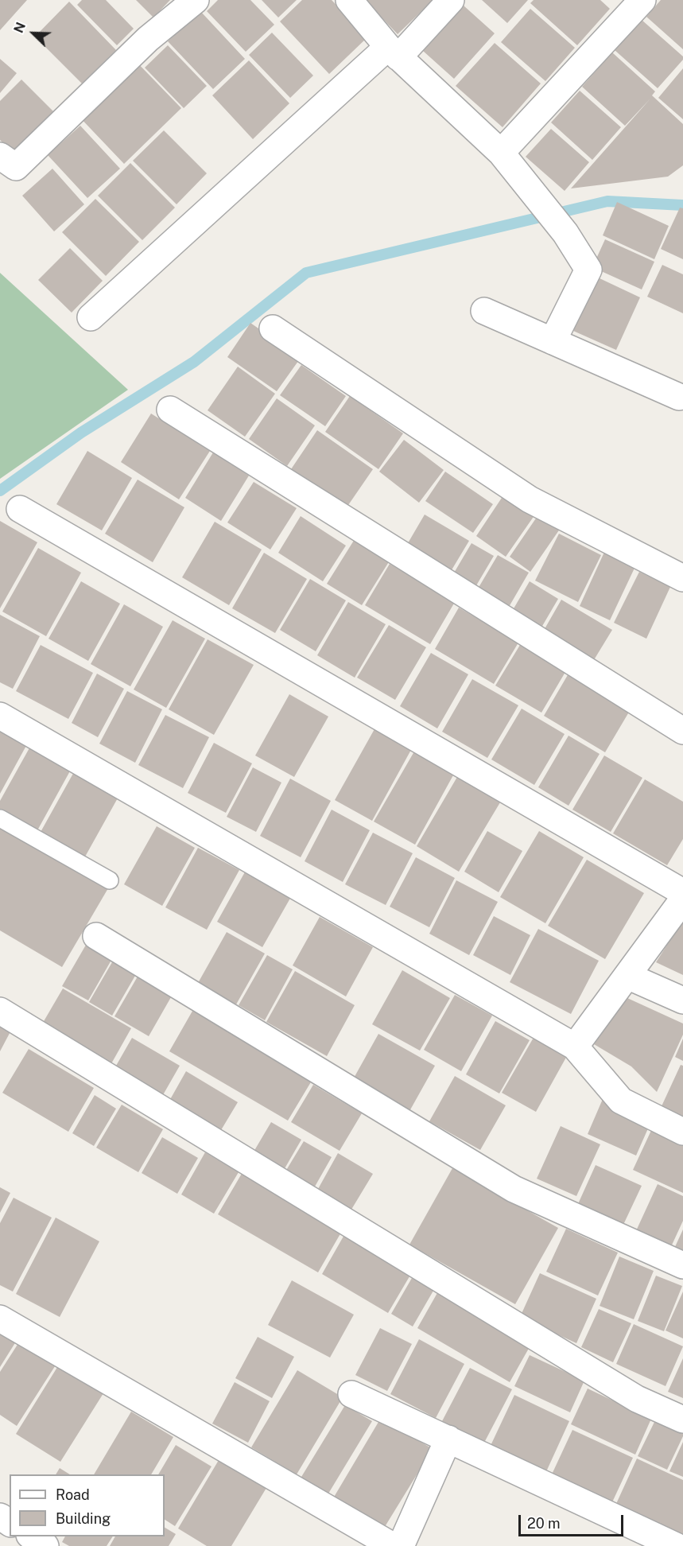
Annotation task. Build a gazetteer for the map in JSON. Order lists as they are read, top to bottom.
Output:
{
  "legend": ["Road", "Building"],
  "scale_bar": "20 m",
  "north": "top left"
}
